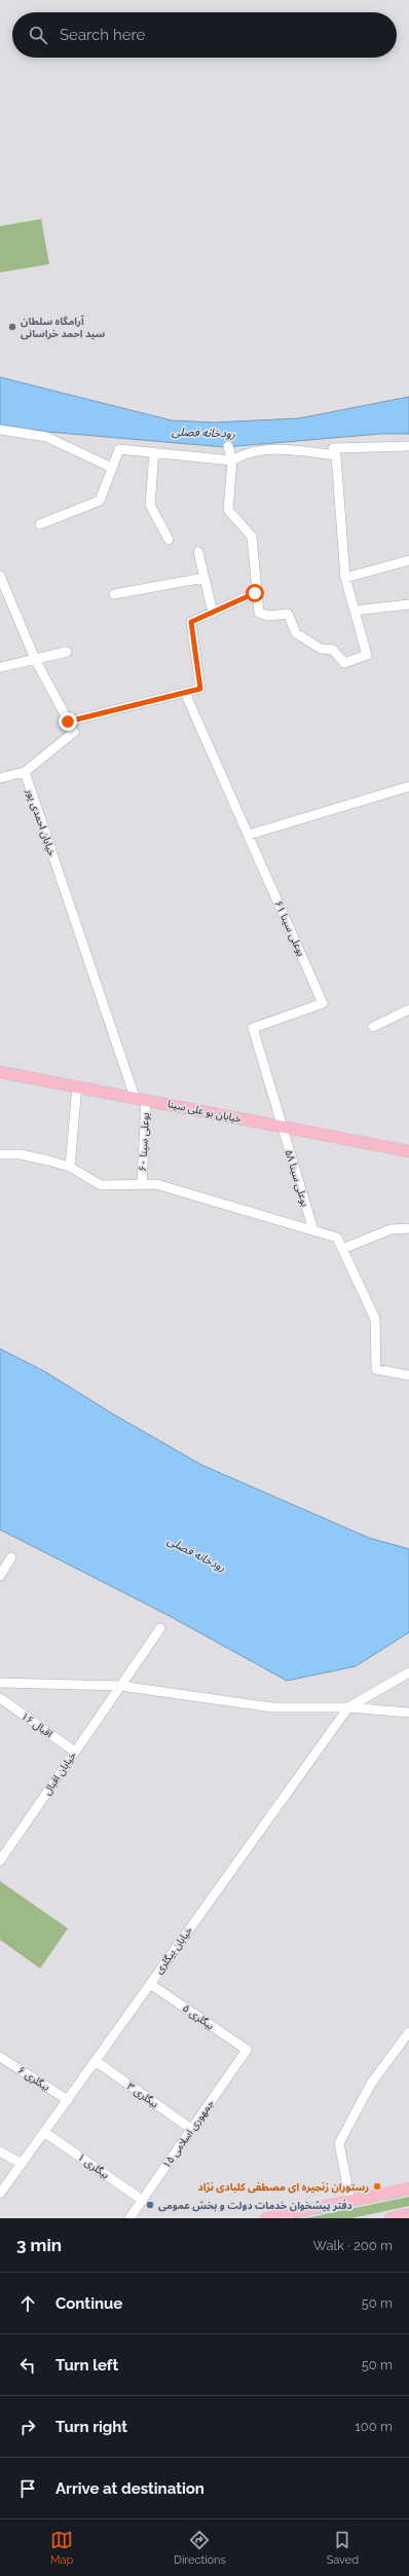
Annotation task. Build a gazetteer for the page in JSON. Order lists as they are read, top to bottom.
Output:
{
  "streets": {
    "main road": ["خیابان بو علی سینا"],
    "street": [
      "خیابان احمدی پور",
      "بوعلی سینا ۶۱",
      "بوعلی سینا ۶۰",
      "بوعلی سینا ۵۸",
      "اقبال ۱۶",
      "خیابان اقبال",
      "خیابان بیگلری",
      "بیگلری ۵",
      "بیگلری ۶",
      "بیگلری ۳",
      "جمهوری اسلامی ۱۵",
      "بیگلری ۱"
    ]
  },
  "crossings": [
    ["خیابان احمدی پور", "خیابان بو علی سینا"],
    ["خیابان احمدی پور", "بوعلی سینا ۶۰"],
    ["بوعلی سینا ۶۱", "خیابان بو علی سینا"],
    ["بوعلی سینا ۶۱", "بوعلی سینا ۵۸"],
    ["خیابان بو علی سینا", "بوعلی سینا ۶۰"],
    ["خیابان بو علی سینا", "بوعلی سینا ۵۸"],
    ["اقبال ۱۶", "خیابان اقبال"],
    ["خیابان بیگلری", "بیگلری ۵"],
    ["خیابان بیگلری", "بیگلری ۶"],
    ["خیابان بیگلری", "بیگلری ۳"],
    ["خیابان بیگلری", "بیگلری ۱"],
    ["بیگلری ۵", "جمهوری اسلامی ۱۵"],
    ["بیگلری ۳", "جمهوری اسلامی ۱۵"],
    ["جمهوری اسلامی ۱۵", "بیگلری ۱"]
  ],
  "water": ["رودخانه فصلی"],
  "places": ["آرامگاه سلطان سید احمد خراسانی", "رستوران زنجیره ای مصطفی کلبادی نژاد", "دفتر پیشخوان خدمات دولت و بخش عمومی"],
  "page": {
    "search": "Search here",
    "heading": ["3 min", "Walk · 200 m"],
    "list": [
      ["Continue", "50 m"],
      ["Turn left", "50 m"],
      ["Turn right", "100 m"],
      "Arrive at destination"
    ],
    "nav": ["Map", "Directions", "Saved"]
  }
}
